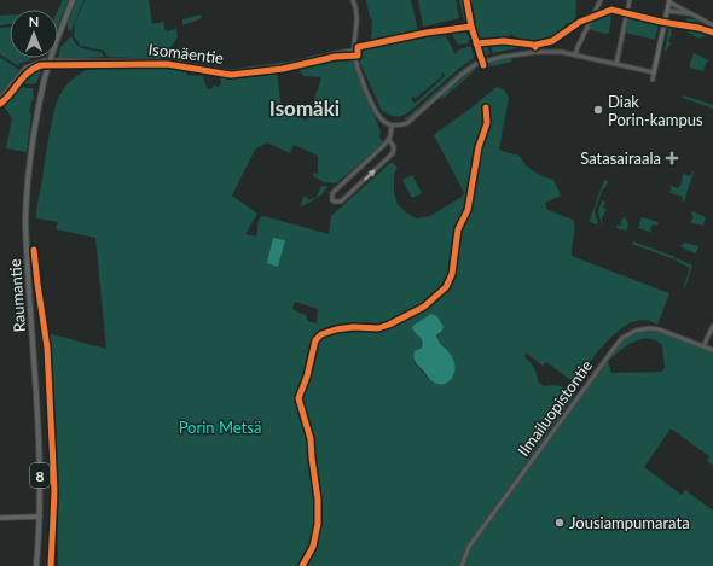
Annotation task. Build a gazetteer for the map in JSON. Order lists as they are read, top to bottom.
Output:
{
  "streets": {
    "highway": ["Raumantie", "8"],
    "street": ["Isomäentie", "Ilmailuopistontie"]
  },
  "districts": ["Isomäki"],
  "parks": ["Porin Metsä"],
  "places": {
    "other": ["Diak Porin-kampus", "Jousiampumarata"],
    "health": ["Satasairaala"]
  },
  "north": "top"
}
